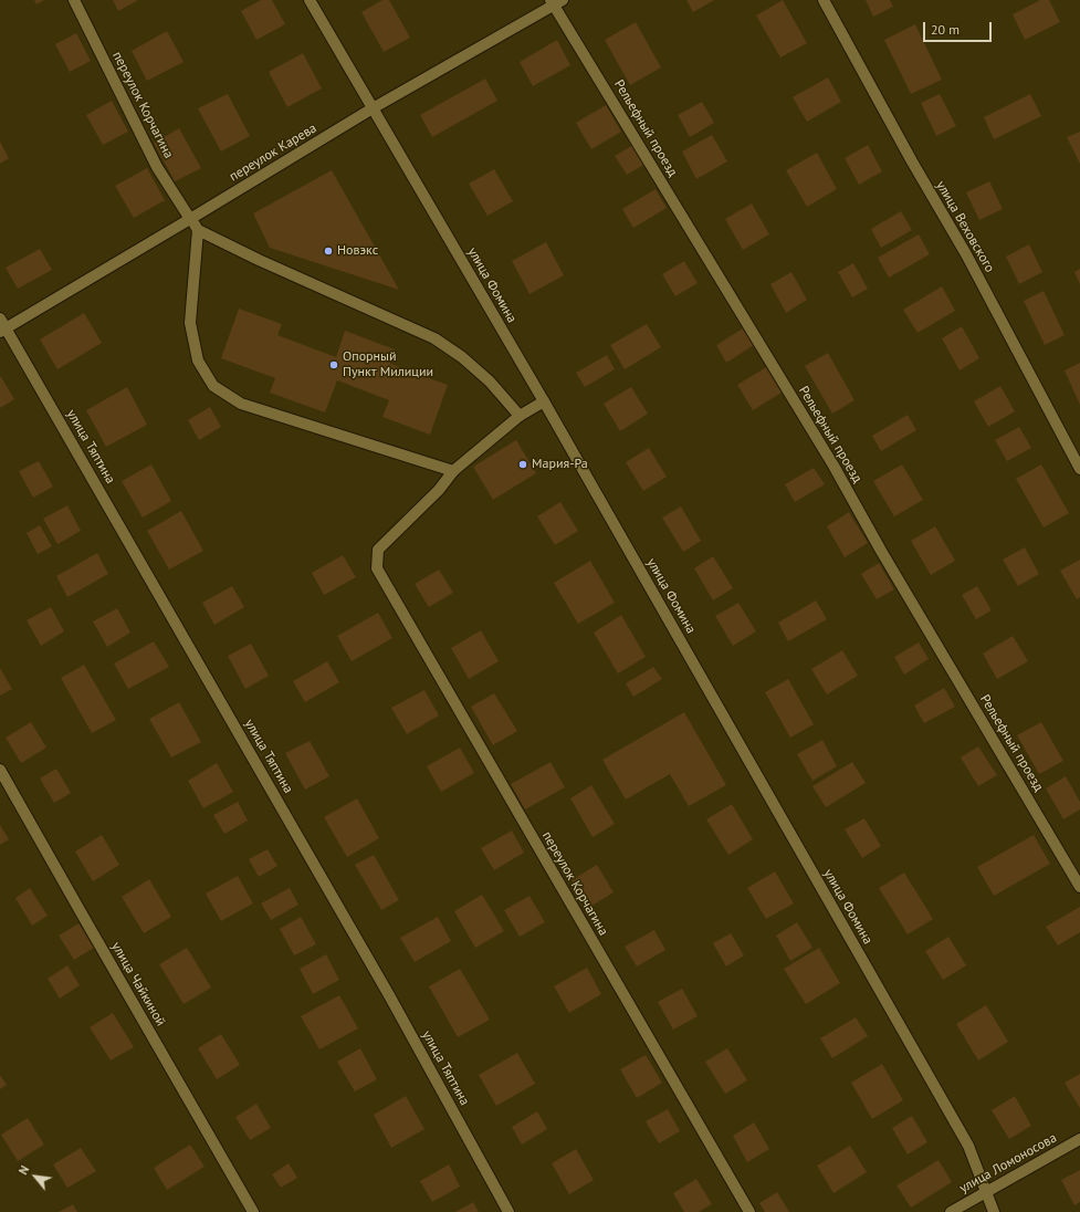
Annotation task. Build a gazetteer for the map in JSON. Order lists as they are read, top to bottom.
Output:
{
  "streets": {
    "street": [
      "переулок Корчагина",
      "Рельефный проезд",
      "переулок Карева",
      "улица Веховского",
      "улица Фомина",
      "улица Тяптина",
      "улица Чайкиной",
      "улица Ломоносова"
    ]
  },
  "crossings": [
    ["переулок Корчагина", "переулок Карева"],
    ["Рельефный проезд", "переулок Карева"],
    ["переулок Карева", "улица Фомина"],
    ["переулок Карева", "улица Тяптина"],
    ["улица Фомина", "улица Ломоносова"]
  ],
  "places": ["Новэкс", "Опорный Пункт Милиции", "Мария-Ра"],
  "scale_bar": "20 m",
  "north": "top left"
}
